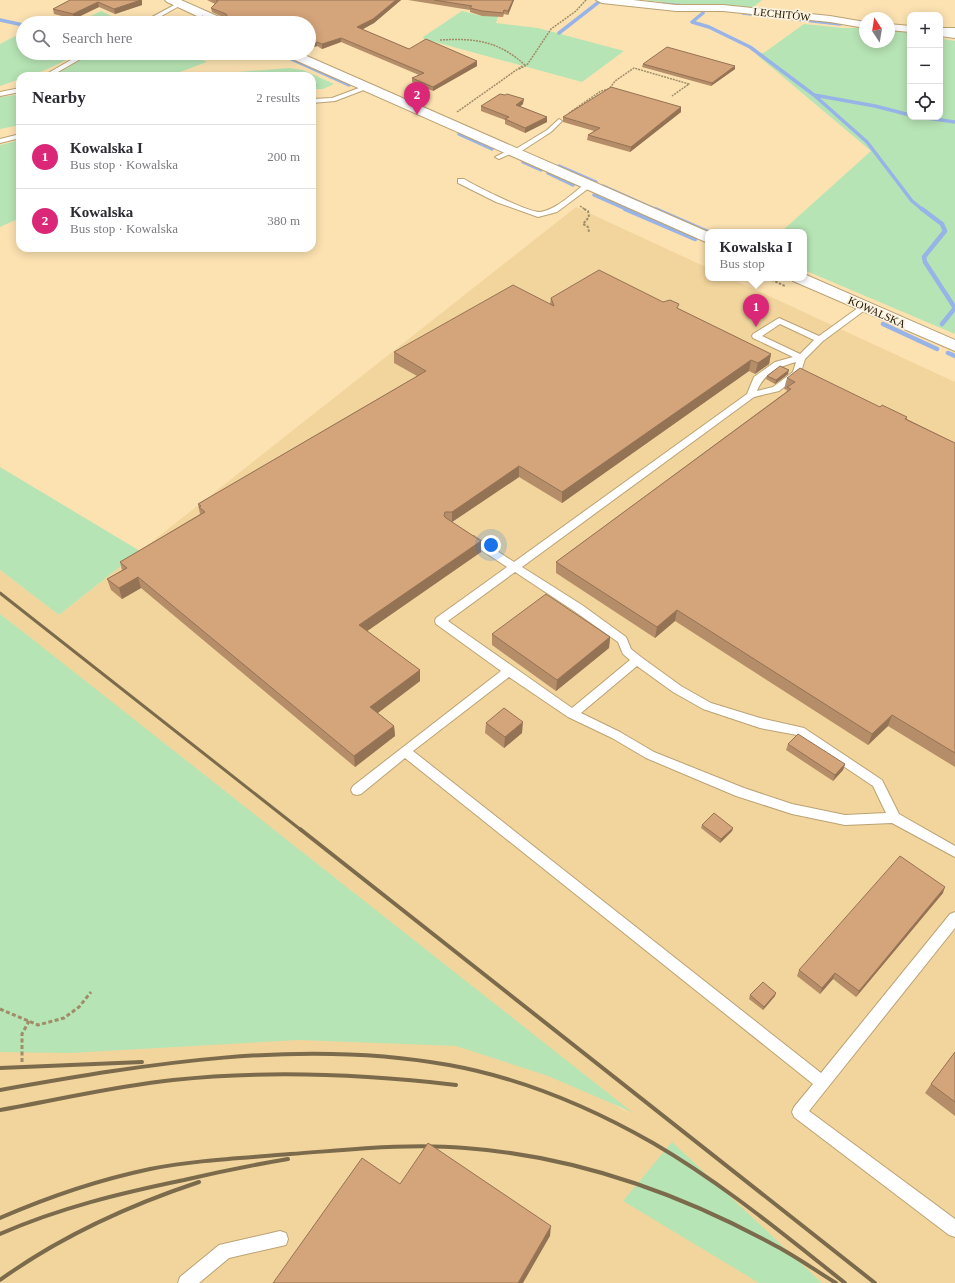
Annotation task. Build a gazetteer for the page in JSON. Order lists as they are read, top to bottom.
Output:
{
  "streets": {
    "street": ["LECHITÓW", "KOWALSKA"]
  },
  "north": "top",
  "page": {
    "map_buttons": ["+", "−"],
    "search": "Search here",
    "heading": ["Nearby", "2 results"],
    "pins": ["2", "1"],
    "list": [
      {
        "mark": "1",
        "name": "Kowalska I",
        "note": "Bus stop · Kowalska",
        "value": "200 m"
      },
      {
        "mark": "2",
        "name": "Kowalska",
        "note": "Bus stop · Kowalska",
        "value": "380 m"
      }
    ],
    "popup": ["Kowalska I", "Bus stop"]
  }
}
